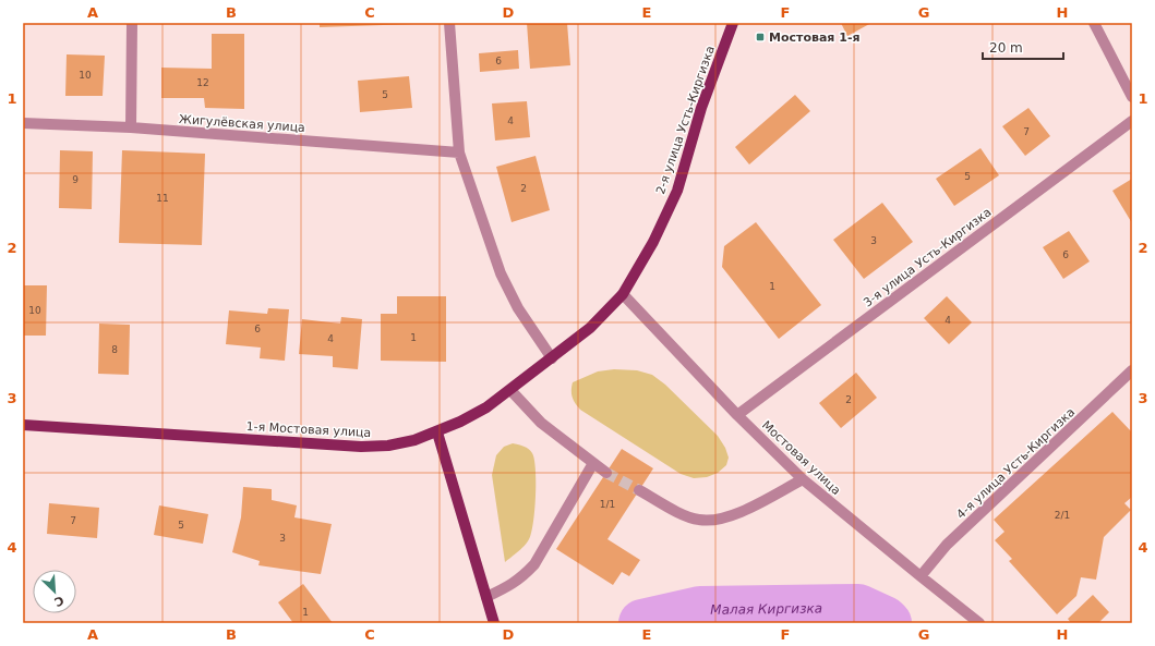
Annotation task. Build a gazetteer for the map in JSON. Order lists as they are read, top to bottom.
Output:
{
  "streets": {
    "main road": ["2-я улица Усть-Киргизка", "1-я Мостовая улица"],
    "street": [
      "Жигулёвская улица",
      "3-я улица Усть-Киргизка",
      "Мостовая улица",
      "4-я улица Усть-Киргизка"
    ]
  },
  "crossings": [
    ["2-я улица Усть-Киргизка", "1-я Мостовая улица"],
    ["2-я улица Усть-Киргизка", "Мостовая улица"],
    ["3-я улица Усть-Киргизка", "Мостовая улица"],
    ["1-я Мостовая улица", "Мостовая улица"],
    ["Мостовая улица", "4-я улица Усть-Киргизка"]
  ],
  "water": ["Малая Киргизка"],
  "places": {
    "transit": ["Мостовая 1-я"]
  },
  "house_numbers": [
    "6",
    "10",
    "12",
    "5",
    "4",
    "7",
    "5",
    "9",
    "2",
    "11",
    "3",
    "6",
    "1",
    "10",
    "4",
    "6",
    "1",
    "4",
    "8",
    "2",
    "1/1",
    "2/1",
    "7",
    "5",
    "3",
    "1"
  ],
  "scale_bar": "20 m",
  "north": "bottom right",
  "grid": {
    "columns": [
      "A",
      "B",
      "C",
      "D",
      "E",
      "F",
      "G",
      "H"
    ],
    "rows": [
      "1",
      "2",
      "3",
      "4"
    ]
  }
}
